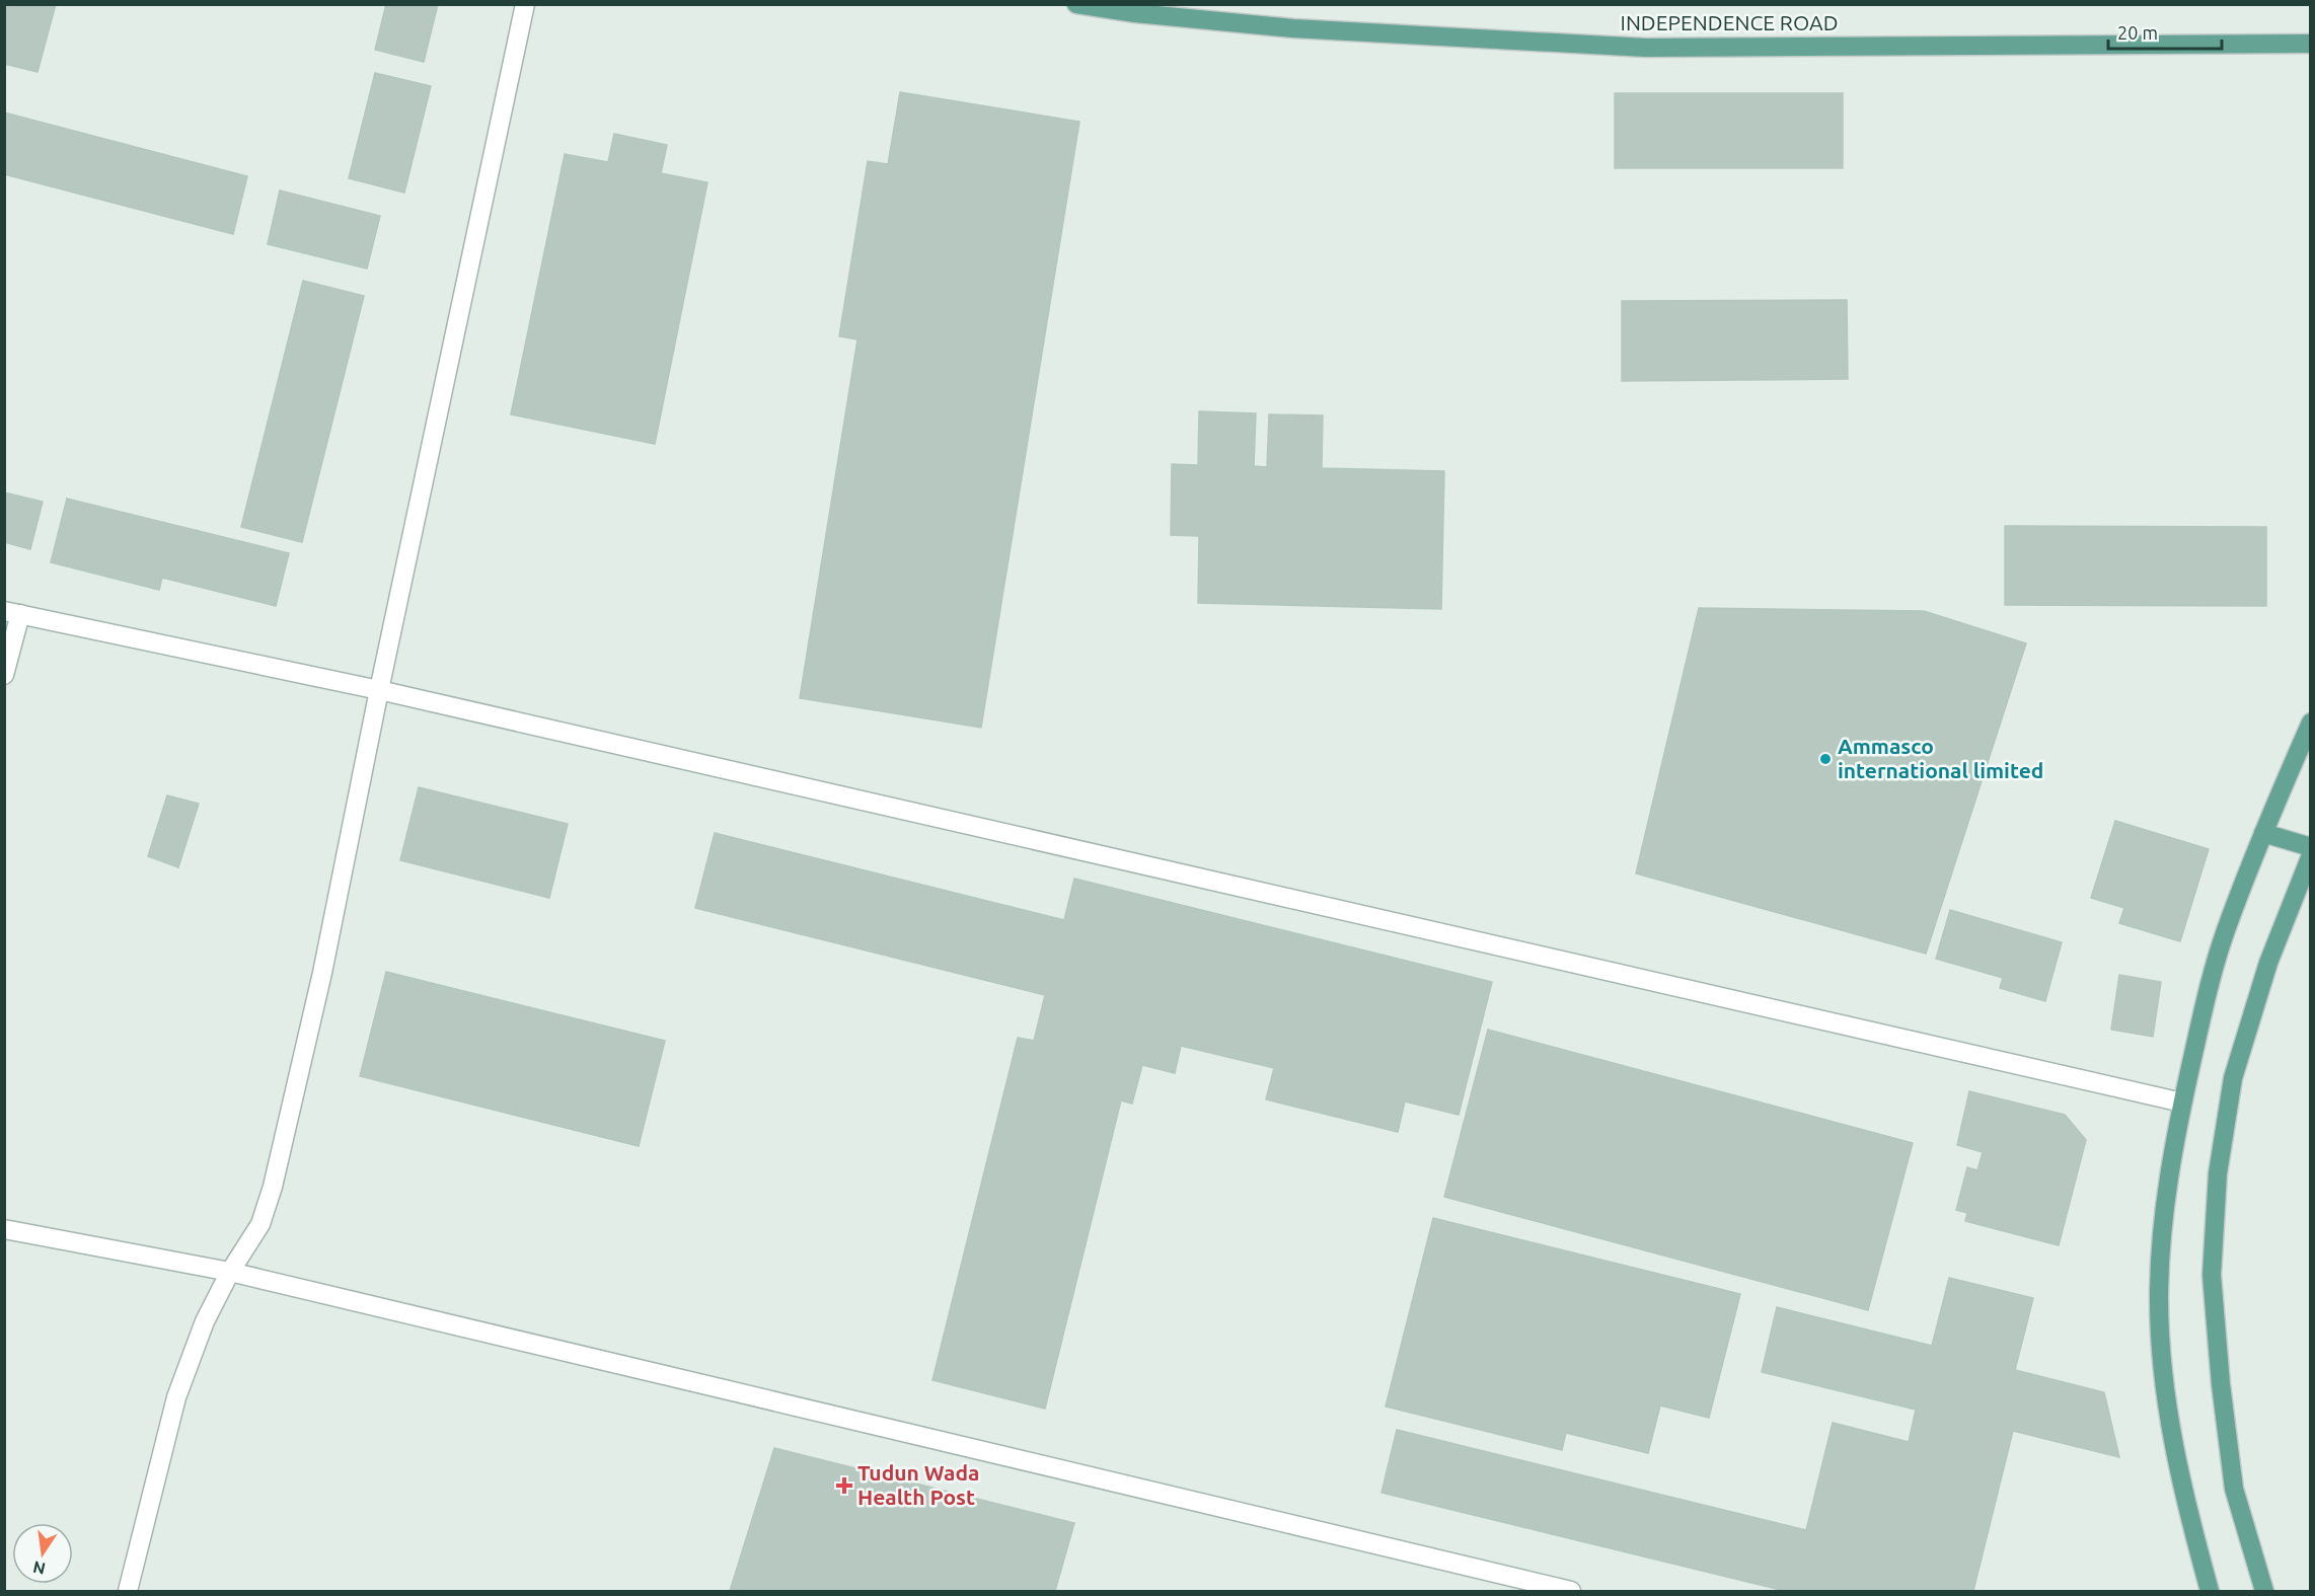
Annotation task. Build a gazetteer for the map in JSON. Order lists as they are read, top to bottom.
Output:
{
  "streets": {
    "main road": ["INDEPENDENCE ROAD"]
  },
  "places": {
    "other": ["Ammasco international limited"],
    "health": ["Tudun Wada Health Post"]
  },
  "scale_bar": "20 m",
  "north": "bottom"
}
